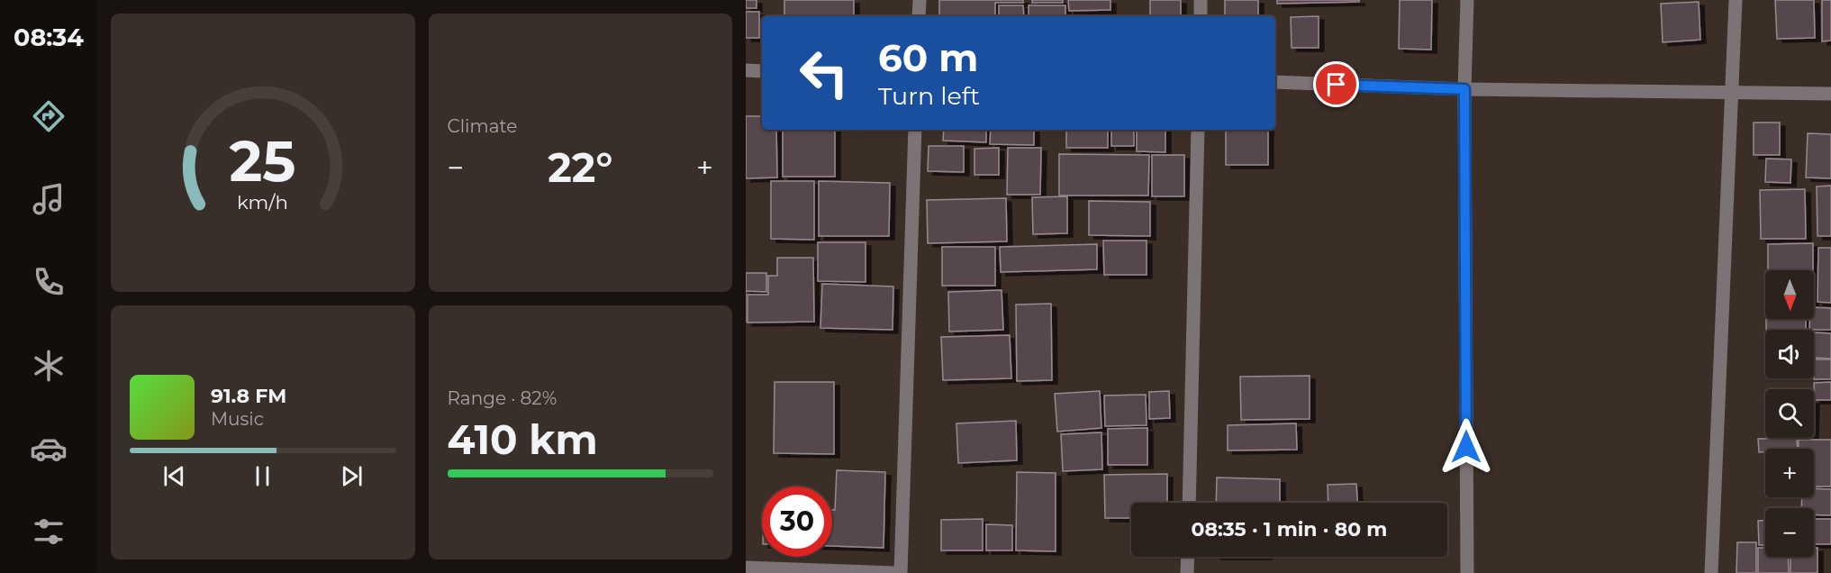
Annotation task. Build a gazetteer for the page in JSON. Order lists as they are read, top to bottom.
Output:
{
  "north": "bottom",
  "page": {
    "tabs": "08:34",
    "tile": [
      "Climate",
      ["Range · 82%", "410 km"]
    ],
    "turn": ["60 m", "Turn left"],
    "heat": ["−", "22°", "+"],
    "map_buttons": ["+", "−"],
    "song": ["91.8 FM", "Music"],
    "limit": "30",
    "trip": "08:35 · 1 min · 80 m",
    "gauge": ["25", "km/h"]
  }
}
